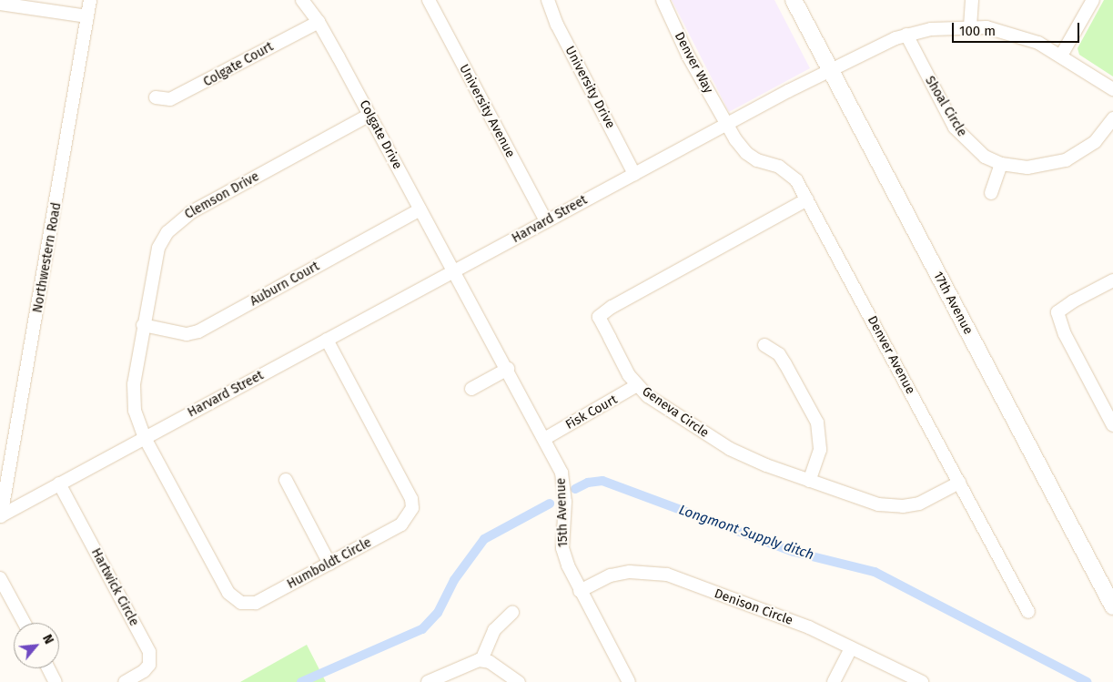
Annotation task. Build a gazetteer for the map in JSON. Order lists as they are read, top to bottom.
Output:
{
  "streets": {
    "main road": ["17th Avenue"],
    "street": [
      "Denver Way",
      "Colgate Court",
      "University Drive",
      "Shoal Circle",
      "University Avenue",
      "Colgate Drive",
      "Clemson Drive",
      "Harvard Street",
      "Northwestern Road",
      "Auburn Court",
      "Denver Avenue",
      "Fisk Court",
      "Geneva Circle",
      "15th Avenue",
      "Humboldt Circle",
      "Hartwick Circle",
      "Denison Circle"
    ]
  },
  "crossings": [
    ["Denver Way", "Harvard Street"],
    ["Denver Way", "Denver Avenue"],
    ["Colgate Court", "Colgate Drive"],
    ["University Drive", "Harvard Street"],
    ["Shoal Circle", "Harvard Street"],
    ["University Avenue", "Harvard Street"],
    ["Colgate Drive", "Clemson Drive"],
    ["Colgate Drive", "Harvard Street"],
    ["Colgate Drive", "Auburn Court"],
    ["Colgate Drive", "15th Avenue"],
    ["Clemson Drive", "Harvard Street"],
    ["Clemson Drive", "Auburn Court"],
    ["Clemson Drive", "Humboldt Circle"],
    ["Harvard Street", "Northwestern Road"],
    ["Harvard Street", "17th Avenue"],
    ["Harvard Street", "Denver Avenue"],
    ["Harvard Street", "15th Avenue"],
    ["Harvard Street", "Humboldt Circle"],
    ["Harvard Street", "Hartwick Circle"],
    ["Denver Avenue", "Geneva Circle"],
    ["Fisk Court", "Geneva Circle"],
    ["Fisk Court", "15th Avenue"],
    ["15th Avenue", "Denison Circle"]
  ],
  "water": ["Longmont Supply ditch"],
  "scale_bar": "100 m",
  "north": "top right"
}
